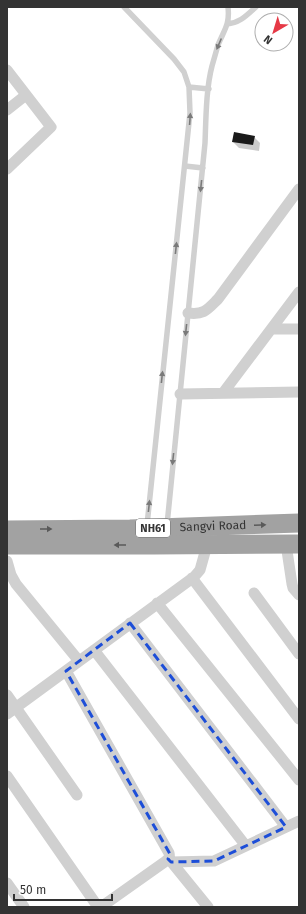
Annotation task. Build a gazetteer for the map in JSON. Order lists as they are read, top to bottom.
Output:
{
  "streets": {
    "highway": ["Sangvi Road", "NH61"]
  },
  "scale_bar": "50 m",
  "north": "bottom left"
}
